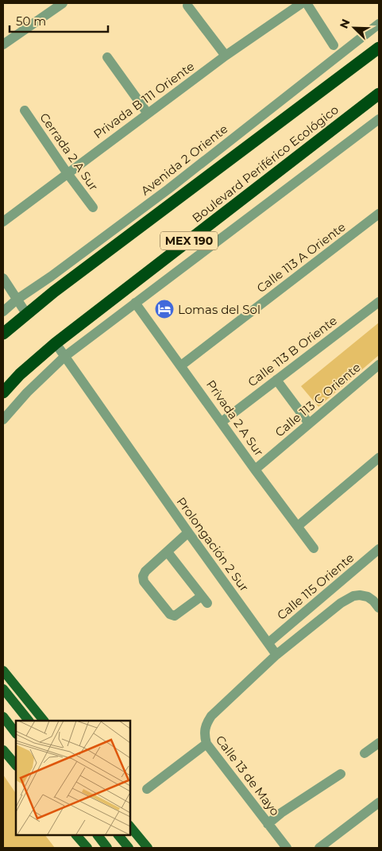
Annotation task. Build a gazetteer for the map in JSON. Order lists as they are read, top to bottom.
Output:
{
  "streets": {
    "highway": ["Boulevard Periférico Ecológico", "MEX 190"],
    "street": [
      "Privada B 111 Oriente",
      "Cerrada 2 A Sur",
      "Avenida 2 Oriente",
      "Calle 113 A Oriente",
      "Calle 113 B Oriente",
      "Calle 113 C Oriente",
      "Privada 2 A Sur",
      "Prolongación 2 Sur",
      "Calle 115 Oriente",
      "Calle 13 de Mayo"
    ]
  },
  "crossings": [
    ["Privada B 111 Oriente", "Cerrada 2 A Sur"],
    ["Boulevard Periférico Ecológico", "Prolongación 2 Sur"],
    ["Calle 113 A Oriente", "Privada 2 A Sur"],
    ["Calle 113 B Oriente", "Privada 2 A Sur"],
    ["Calle 113 C Oriente", "Privada 2 A Sur"],
    ["Prolongación 2 Sur", "Calle 115 Oriente"],
    ["Prolongación 2 Sur", "Calle 13 de Mayo"]
  ],
  "places": {
    "hotel": ["Lomas del Sol"]
  },
  "scale_bar": "50 m",
  "north": "top left"
}
